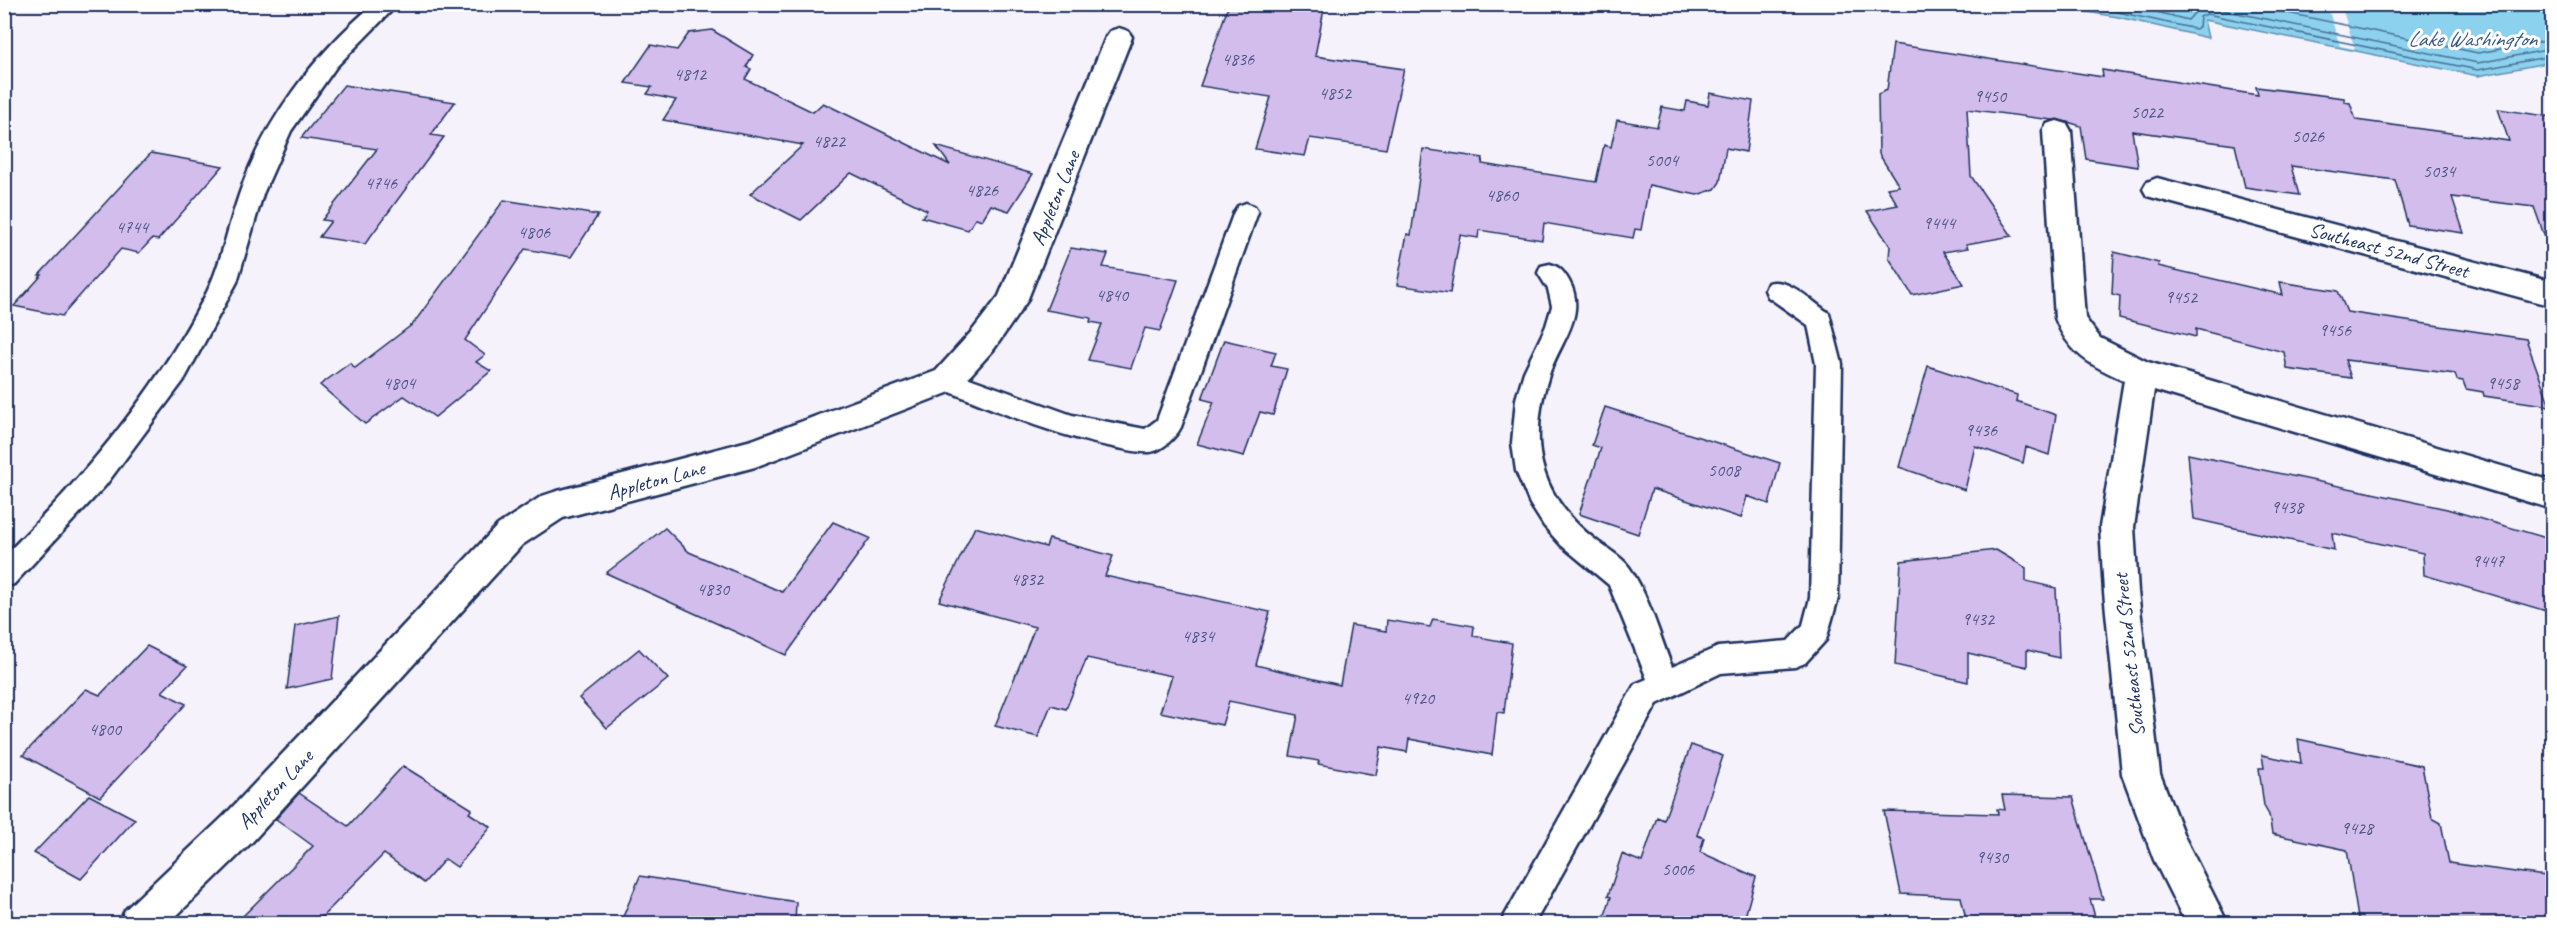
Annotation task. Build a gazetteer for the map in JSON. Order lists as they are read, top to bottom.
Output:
{
  "streets": {
    "street": ["Appleton Lane", "Southeast 52nd Street"]
  },
  "water": ["Lake Washington"],
  "house_numbers": [
    "4836",
    "4812",
    "4852",
    "9450",
    "5022",
    "5026",
    "4822",
    "5004",
    "5034",
    "4746",
    "4826",
    "4860",
    "9444",
    "4744",
    "4806",
    "4840",
    "9452",
    "9456",
    "4804",
    "9458",
    "9436",
    "5008",
    "9438",
    "9447",
    "4832",
    "4830",
    "9432",
    "4834",
    "4920",
    "4800",
    "9428",
    "9430",
    "5006"
  ]
}
